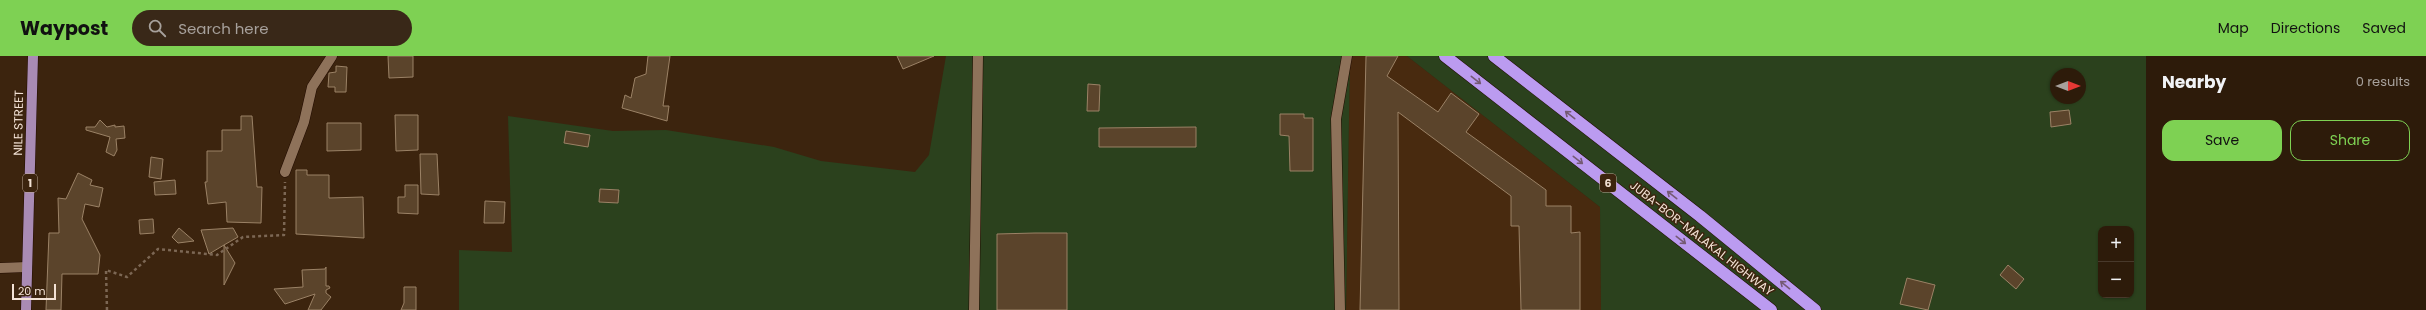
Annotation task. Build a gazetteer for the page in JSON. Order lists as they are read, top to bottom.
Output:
{
  "streets": {
    "highway": ["6", "JUBA-BOR-MALAKAL HIGHWAY"],
    "main road": ["NILE STREET", "1"]
  },
  "scale_bar": "20 m",
  "north": "right",
  "page": {
    "header": "Waypost",
    "search": "Search here",
    "nav": ["Map", "Directions", "Saved"],
    "heading": ["Nearby", "0 results"],
    "buttons": ["Save", "Share"],
    "map_buttons": ["+", "−"],
    "scale": "20 m"
  }
}
